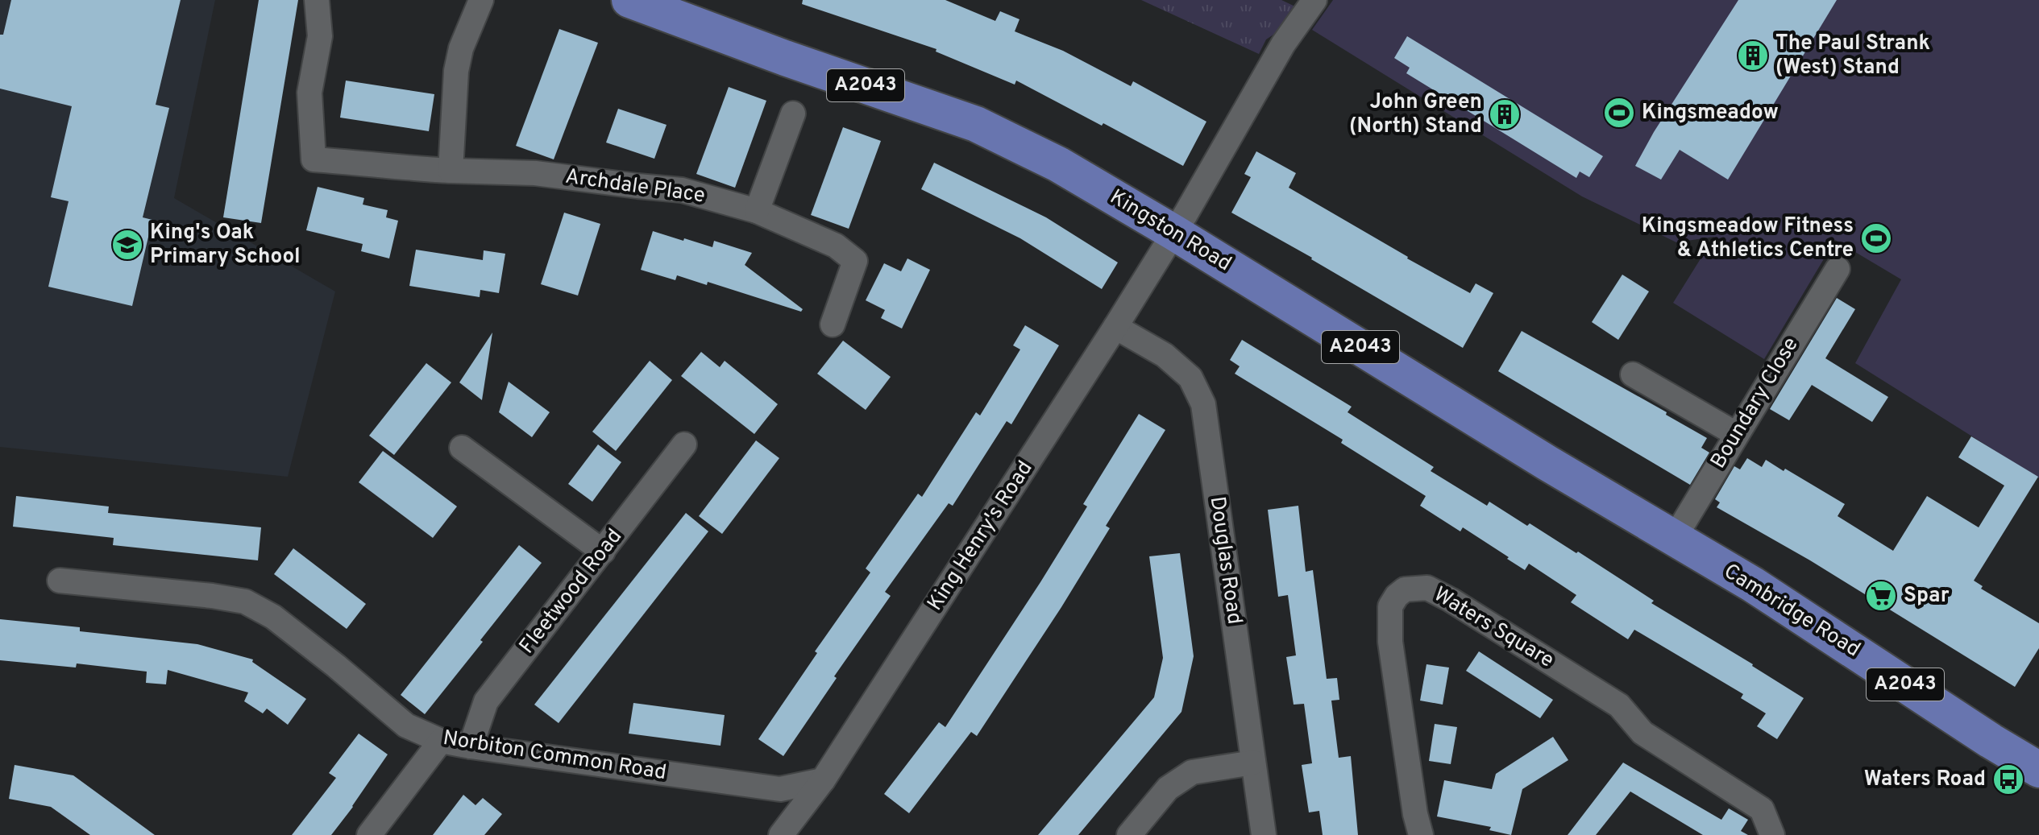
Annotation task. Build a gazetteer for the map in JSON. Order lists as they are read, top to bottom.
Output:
{
  "streets": {
    "main road": ["A2043", "Kingston Road", "Cambridge Road"],
    "street": [
      "Archdale Place",
      "Boundary Close",
      "King Henry's Road",
      "Douglas Road",
      "Fleetwood Road",
      "Waters Square",
      "Norbiton Common Road"
    ]
  },
  "crossings": [
    ["Kingston Road", "Boundary Close"],
    ["Kingston Road", "King Henry's Road"],
    ["Kingston Road", "Cambridge Road"],
    ["Boundary Close", "Cambridge Road"],
    ["King Henry's Road", "Douglas Road"],
    ["King Henry's Road", "Norbiton Common Road"],
    ["Fleetwood Road", "Norbiton Common Road"]
  ],
  "places": {
    "building": ["The Paul Strank (West) Stand", "John Green (North) Stand"],
    "sports": ["Kingsmeadow", "Kingsmeadow Fitness & Athletics Centre"],
    "school or university": ["King's Oak Primary School"],
    "supermarket": ["Spar"],
    "bus stop": ["Waters Road"]
  }
}
